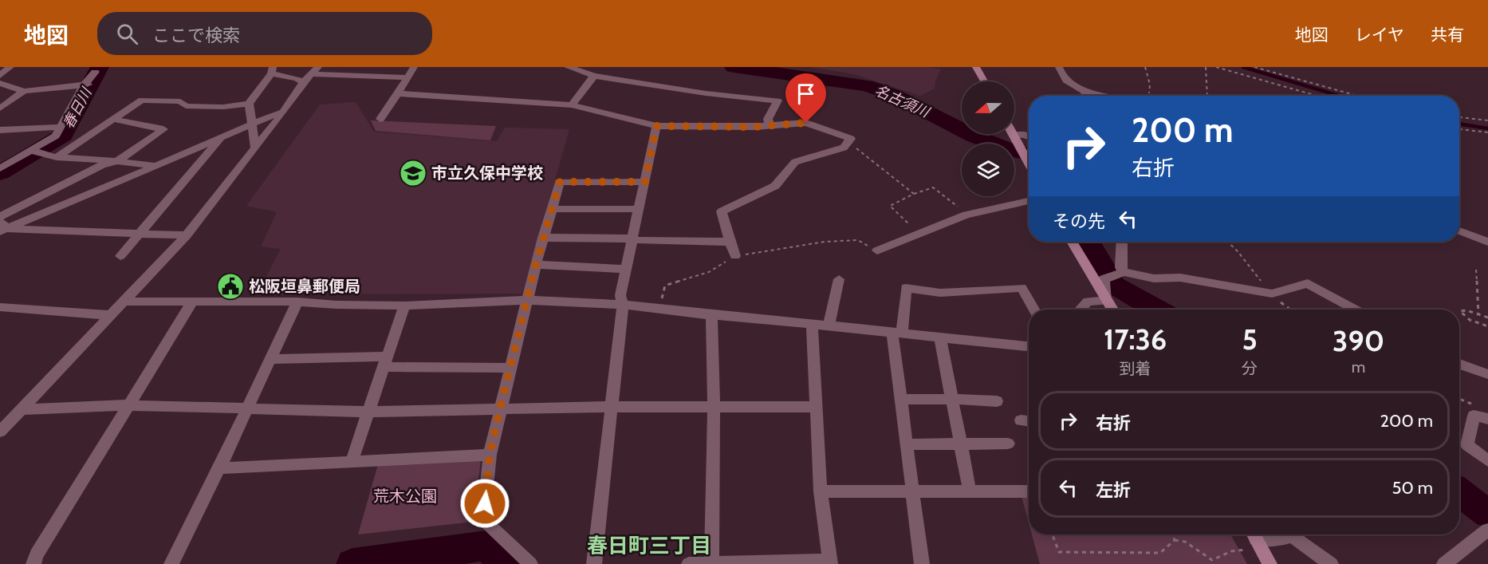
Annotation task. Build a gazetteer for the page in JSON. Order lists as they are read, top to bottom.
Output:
{
  "districts": ["春日町三丁目"],
  "water": ["名古須川", "春日川"],
  "parks": ["荒木公園"],
  "places": {
    "school or university": ["市立久保中学校"],
    "public building": ["松阪垣鼻郵便局"]
  },
  "north": "left",
  "page": {
    "header": "地図",
    "search": "ここで検索",
    "nav": ["地図", "レイヤ", "共有"],
    "turn": ["200 m", "右折"],
    "then": "その先",
    "eta": [
      "17:36",
      "到着",
      "5",
      "分",
      "390",
      "m"
    ],
    "list": [
      {
        "name": "右折",
        "value": "200 m"
      },
      {
        "name": "左折",
        "value": "50 m"
      }
    ]
  }
}
